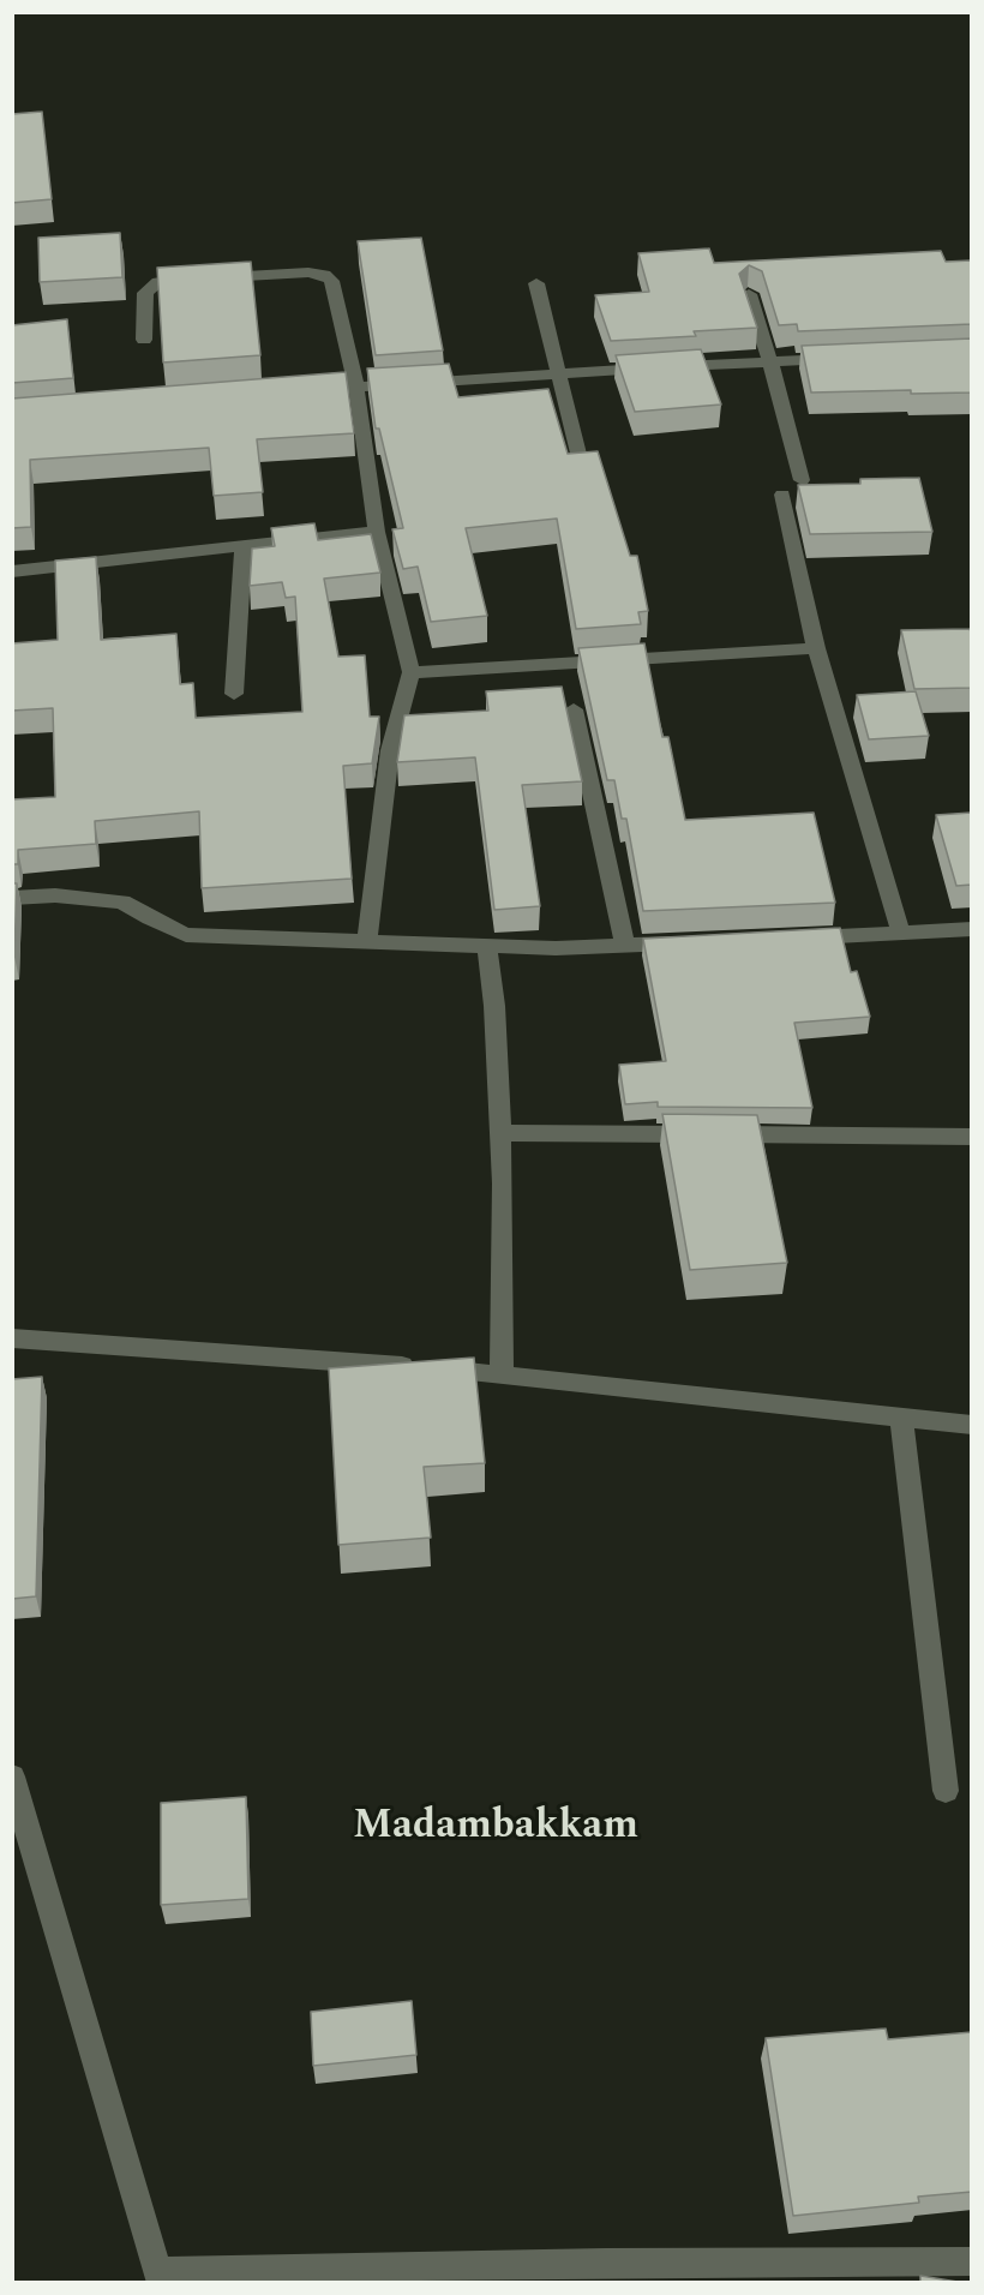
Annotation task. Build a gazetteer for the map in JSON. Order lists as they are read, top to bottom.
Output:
{
  "districts": ["Madambakkam"]
}
